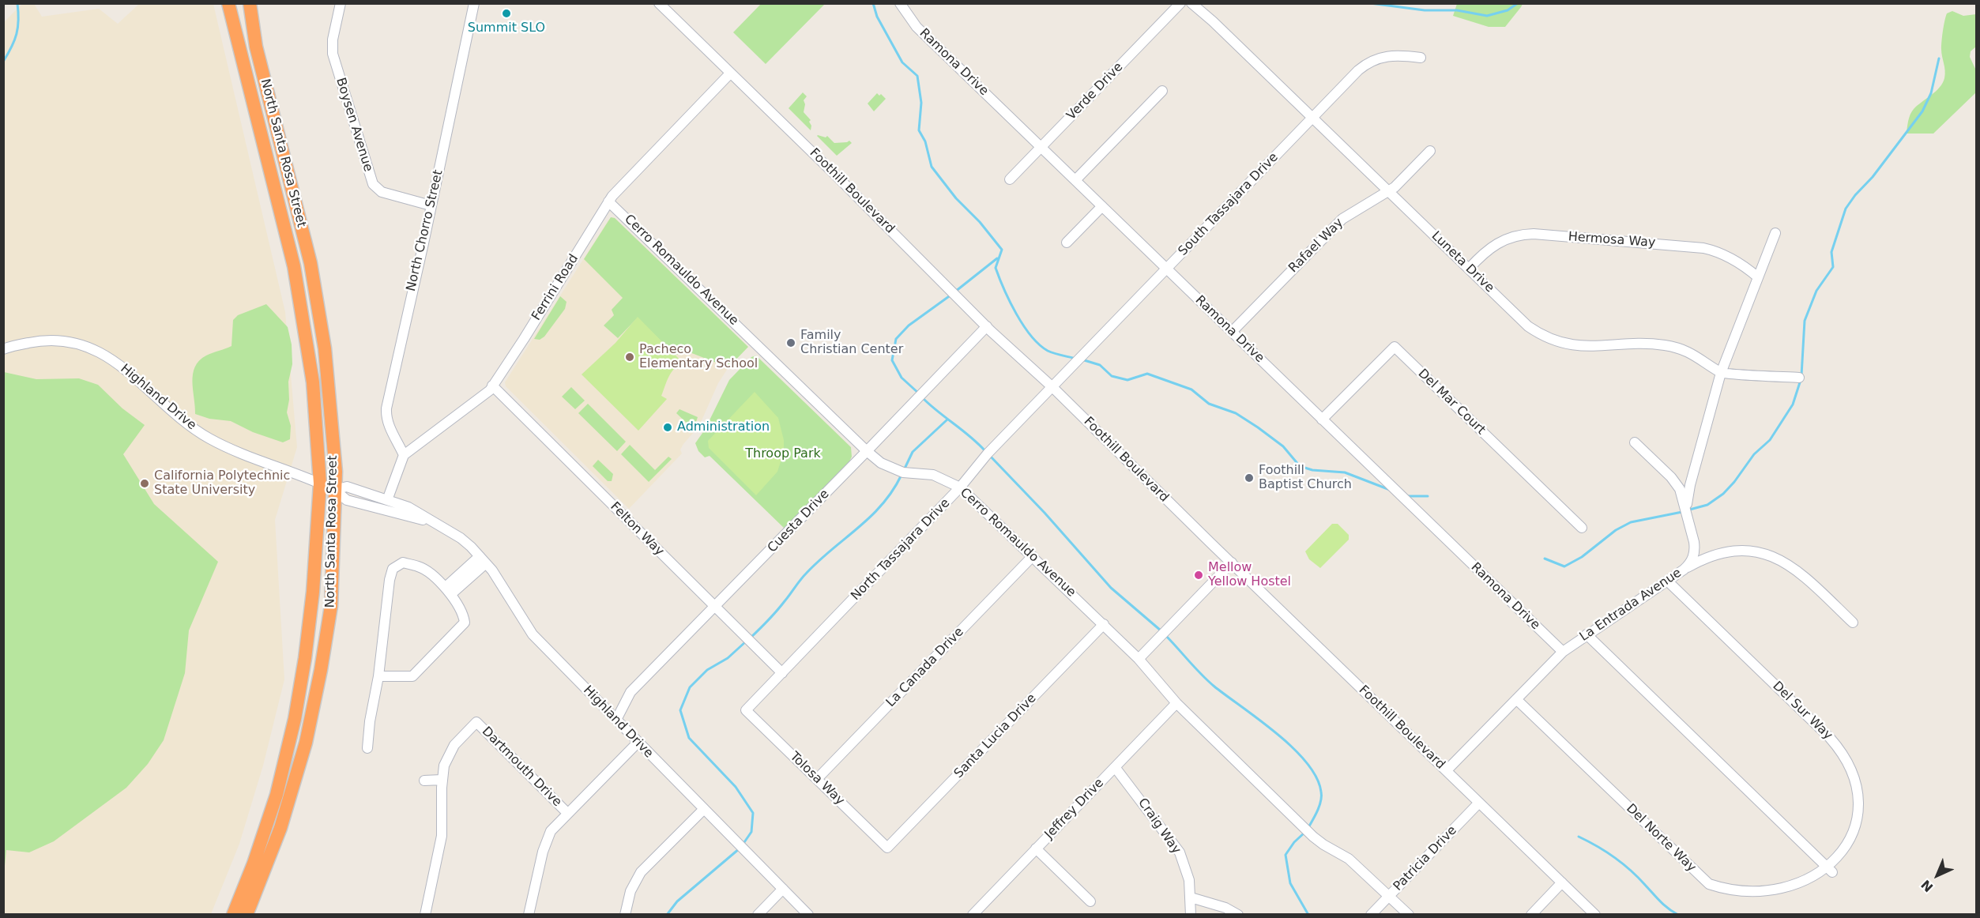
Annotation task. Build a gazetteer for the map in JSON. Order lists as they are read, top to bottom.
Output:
{
  "streets": {
    "highway": ["North Santa Rosa Street"],
    "street": [
      "Ramona Drive",
      "Verde Drive",
      "Boysen Avenue",
      "Foothill Boulevard",
      "South Tassajara Drive",
      "North Chorro Street",
      "Hermosa Way",
      "Rafael Way",
      "Luneta Drive",
      "Cerro Romauldo Avenue",
      "Ferrini Road",
      "Highland Drive",
      "Del Mar Court",
      "Cuesta Drive",
      "Felton Way",
      "North Tassajara Drive",
      "La Entrada Avenue",
      "La Canada Drive",
      "Del Sur Way",
      "Santa Lucia Drive",
      "Dartmouth Drive",
      "Tolosa Way",
      "Jeffrey Drive",
      "Craig Way",
      "Del Norte Way",
      "Patricia Drive"
    ]
  },
  "crossings": [
    ["Ramona Drive", "Verde Drive"],
    ["Ramona Drive", "South Tassajara Drive"],
    ["Ramona Drive", "Rafael Way"],
    ["Ramona Drive", "Del Mar Court"],
    ["Ramona Drive", "La Entrada Avenue"],
    ["Boysen Avenue", "North Chorro Street"],
    ["North Santa Rosa Street", "Highland Drive"],
    ["Foothill Boulevard", "South Tassajara Drive"],
    ["Foothill Boulevard", "Ferrini Road"],
    ["Foothill Boulevard", "Cuesta Drive"],
    ["Foothill Boulevard", "North Tassajara Drive"],
    ["Foothill Boulevard", "La Entrada Avenue"],
    ["Foothill Boulevard", "Patricia Drive"],
    ["South Tassajara Drive", "Luneta Drive"],
    ["South Tassajara Drive", "North Tassajara Drive"],
    ["North Chorro Street", "Ferrini Road"],
    ["Hermosa Way", "Luneta Drive"],
    ["Hermosa Way", "La Entrada Avenue"],
    ["Rafael Way", "Luneta Drive"],
    ["Luneta Drive", "La Entrada Avenue"],
    ["Cerro Romauldo Avenue", "Ferrini Road"],
    ["Cerro Romauldo Avenue", "Cuesta Drive"],
    ["Cerro Romauldo Avenue", "North Tassajara Drive"],
    ["Cerro Romauldo Avenue", "La Canada Drive"],
    ["Cerro Romauldo Avenue", "Santa Lucia Drive"],
    ["Cerro Romauldo Avenue", "Jeffrey Drive"],
    ["Cerro Romauldo Avenue", "Patricia Drive"],
    ["Ferrini Road", "Felton Way"],
    ["Highland Drive", "Cuesta Drive"],
    ["Cuesta Drive", "Felton Way"],
    ["Felton Way", "North Tassajara Drive"],
    ["North Tassajara Drive", "Tolosa Way"],
    ["La Entrada Avenue", "Del Sur Way"],
    ["La Entrada Avenue", "Del Norte Way"],
    ["La Canada Drive", "Tolosa Way"],
    ["Santa Lucia Drive", "Tolosa Way"],
    ["Jeffrey Drive", "Craig Way"]
  ],
  "parks": ["Throop Park"],
  "places": [
    "Summit SLO",
    "Family Christian Center",
    "Pacheco Elementary School",
    "Administration",
    "Foothill Baptist Church",
    "California Polytechnic State University",
    "Mellow Yellow Hostel"
  ],
  "north": "bottom left"
}
